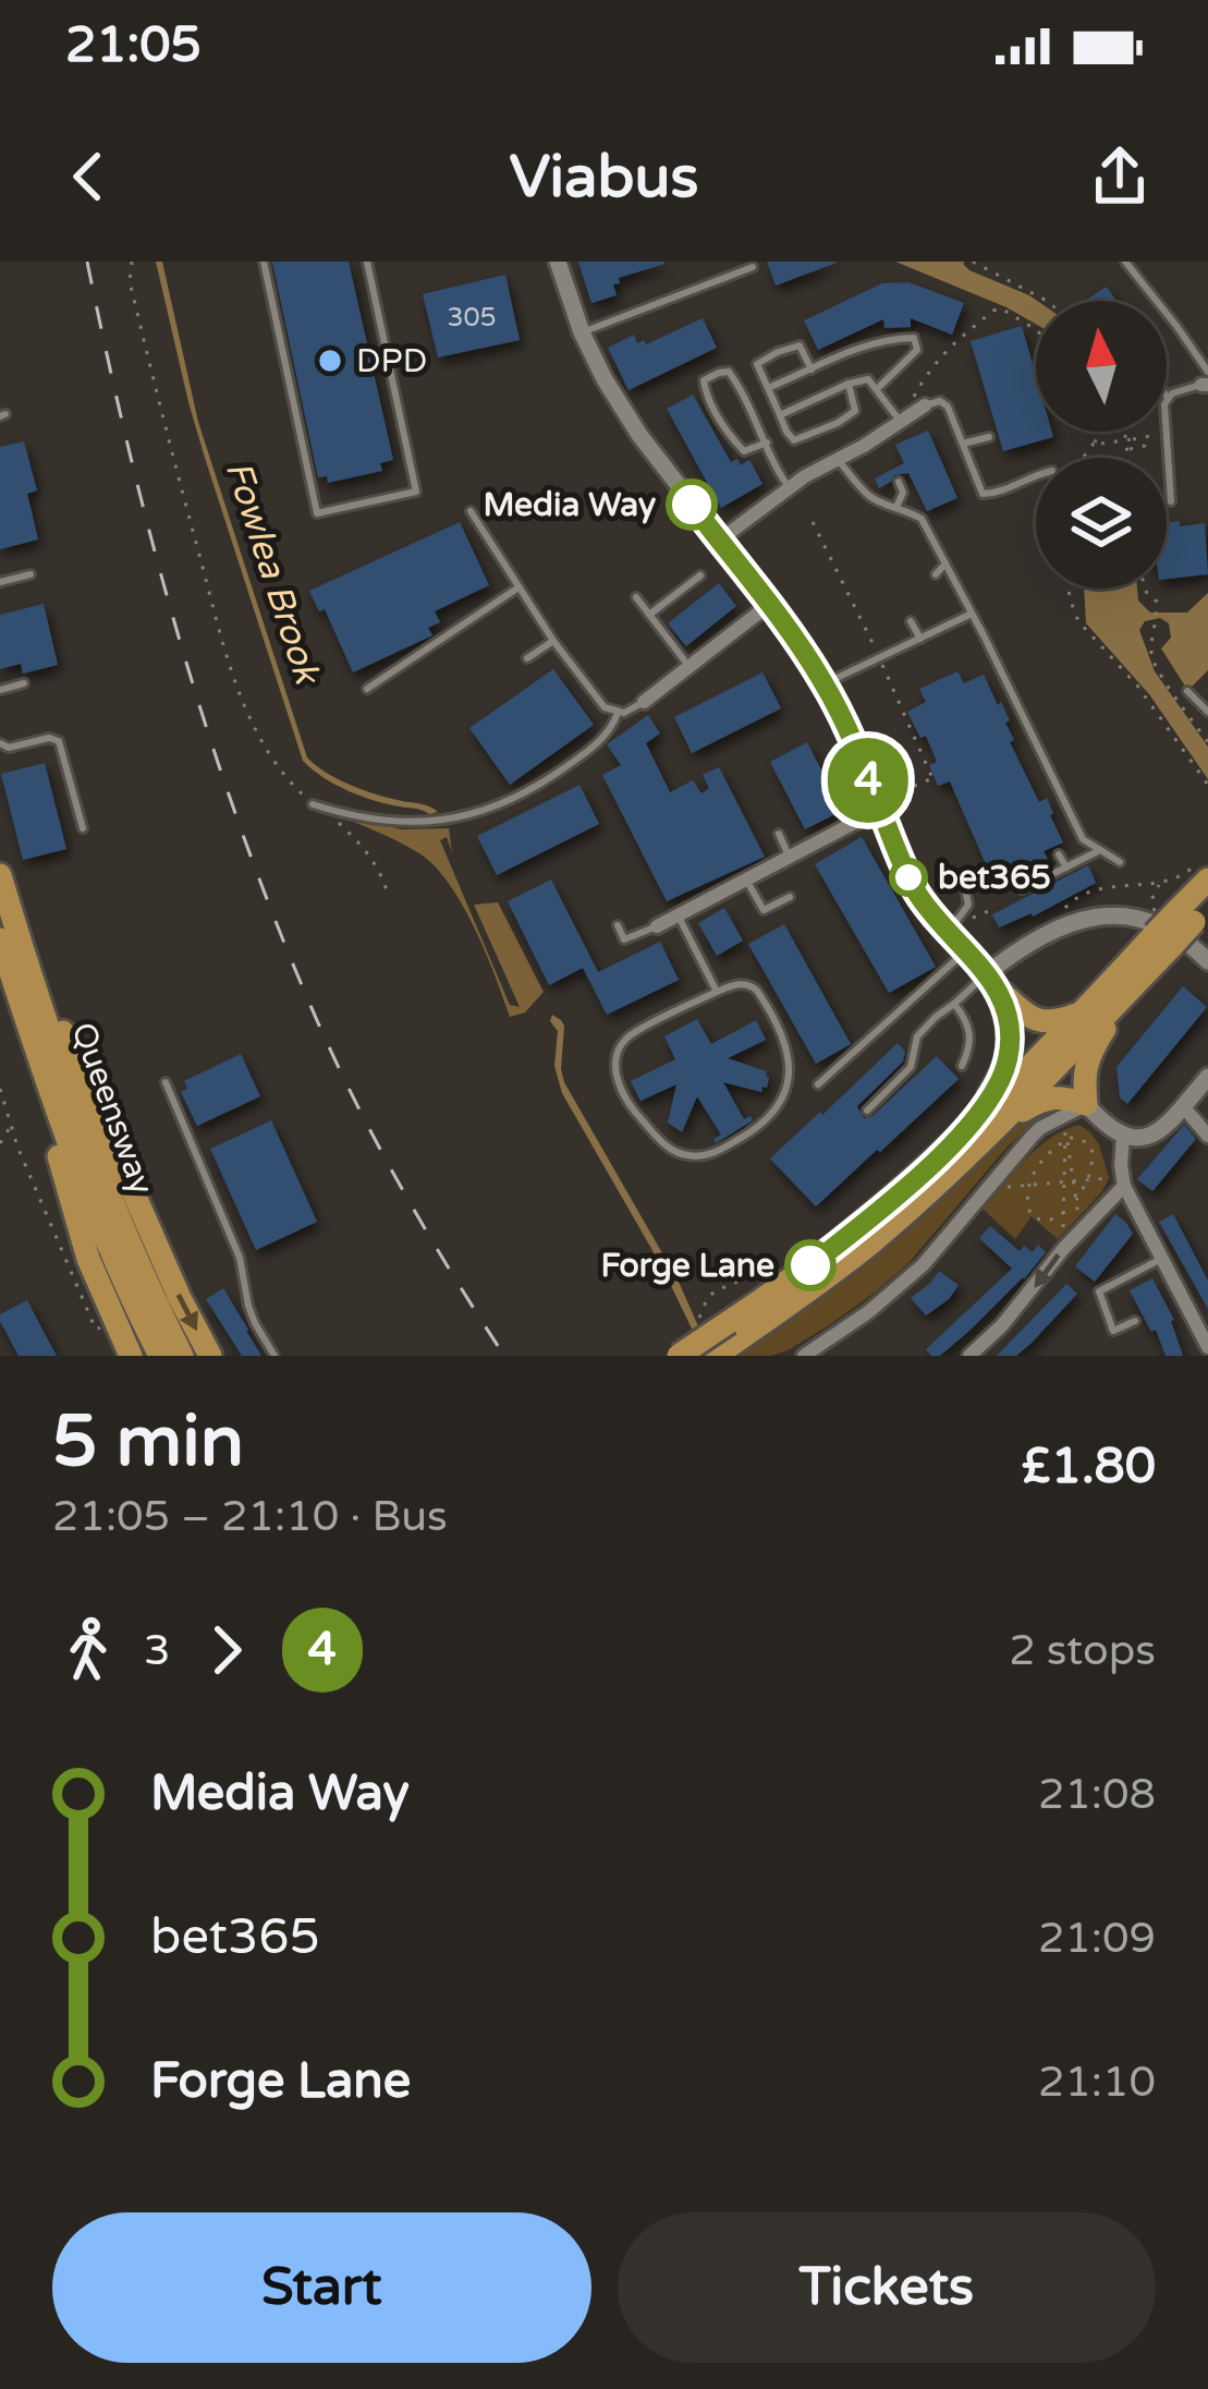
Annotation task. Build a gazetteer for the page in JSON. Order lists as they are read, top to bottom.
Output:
{
  "streets": {
    "highway": ["Queensway"]
  },
  "water": ["Fowlea Brook"],
  "places": [
    "DPD",
    "Media Way",
    "bet365",
    "Forge Lane"
  ],
  "lines": ["bus line 4"],
  "house_numbers": ["305"],
  "north": "top",
  "page": {
    "status": "21:05",
    "header": "Viabus",
    "on_map": "4",
    "heading": ["5 min", "21:05 – 21:10 · Bus", "£1.80"],
    "legs": ["3", "4", "2 stops"],
    "list": [
      {
        "name": "Media Way",
        "value": "21:08"
      },
      {
        "name": "bet365",
        "value": "21:09"
      },
      {
        "name": "Forge Lane",
        "value": "21:10"
      }
    ],
    "buttons": ["Start", "Tickets"]
  }
}
